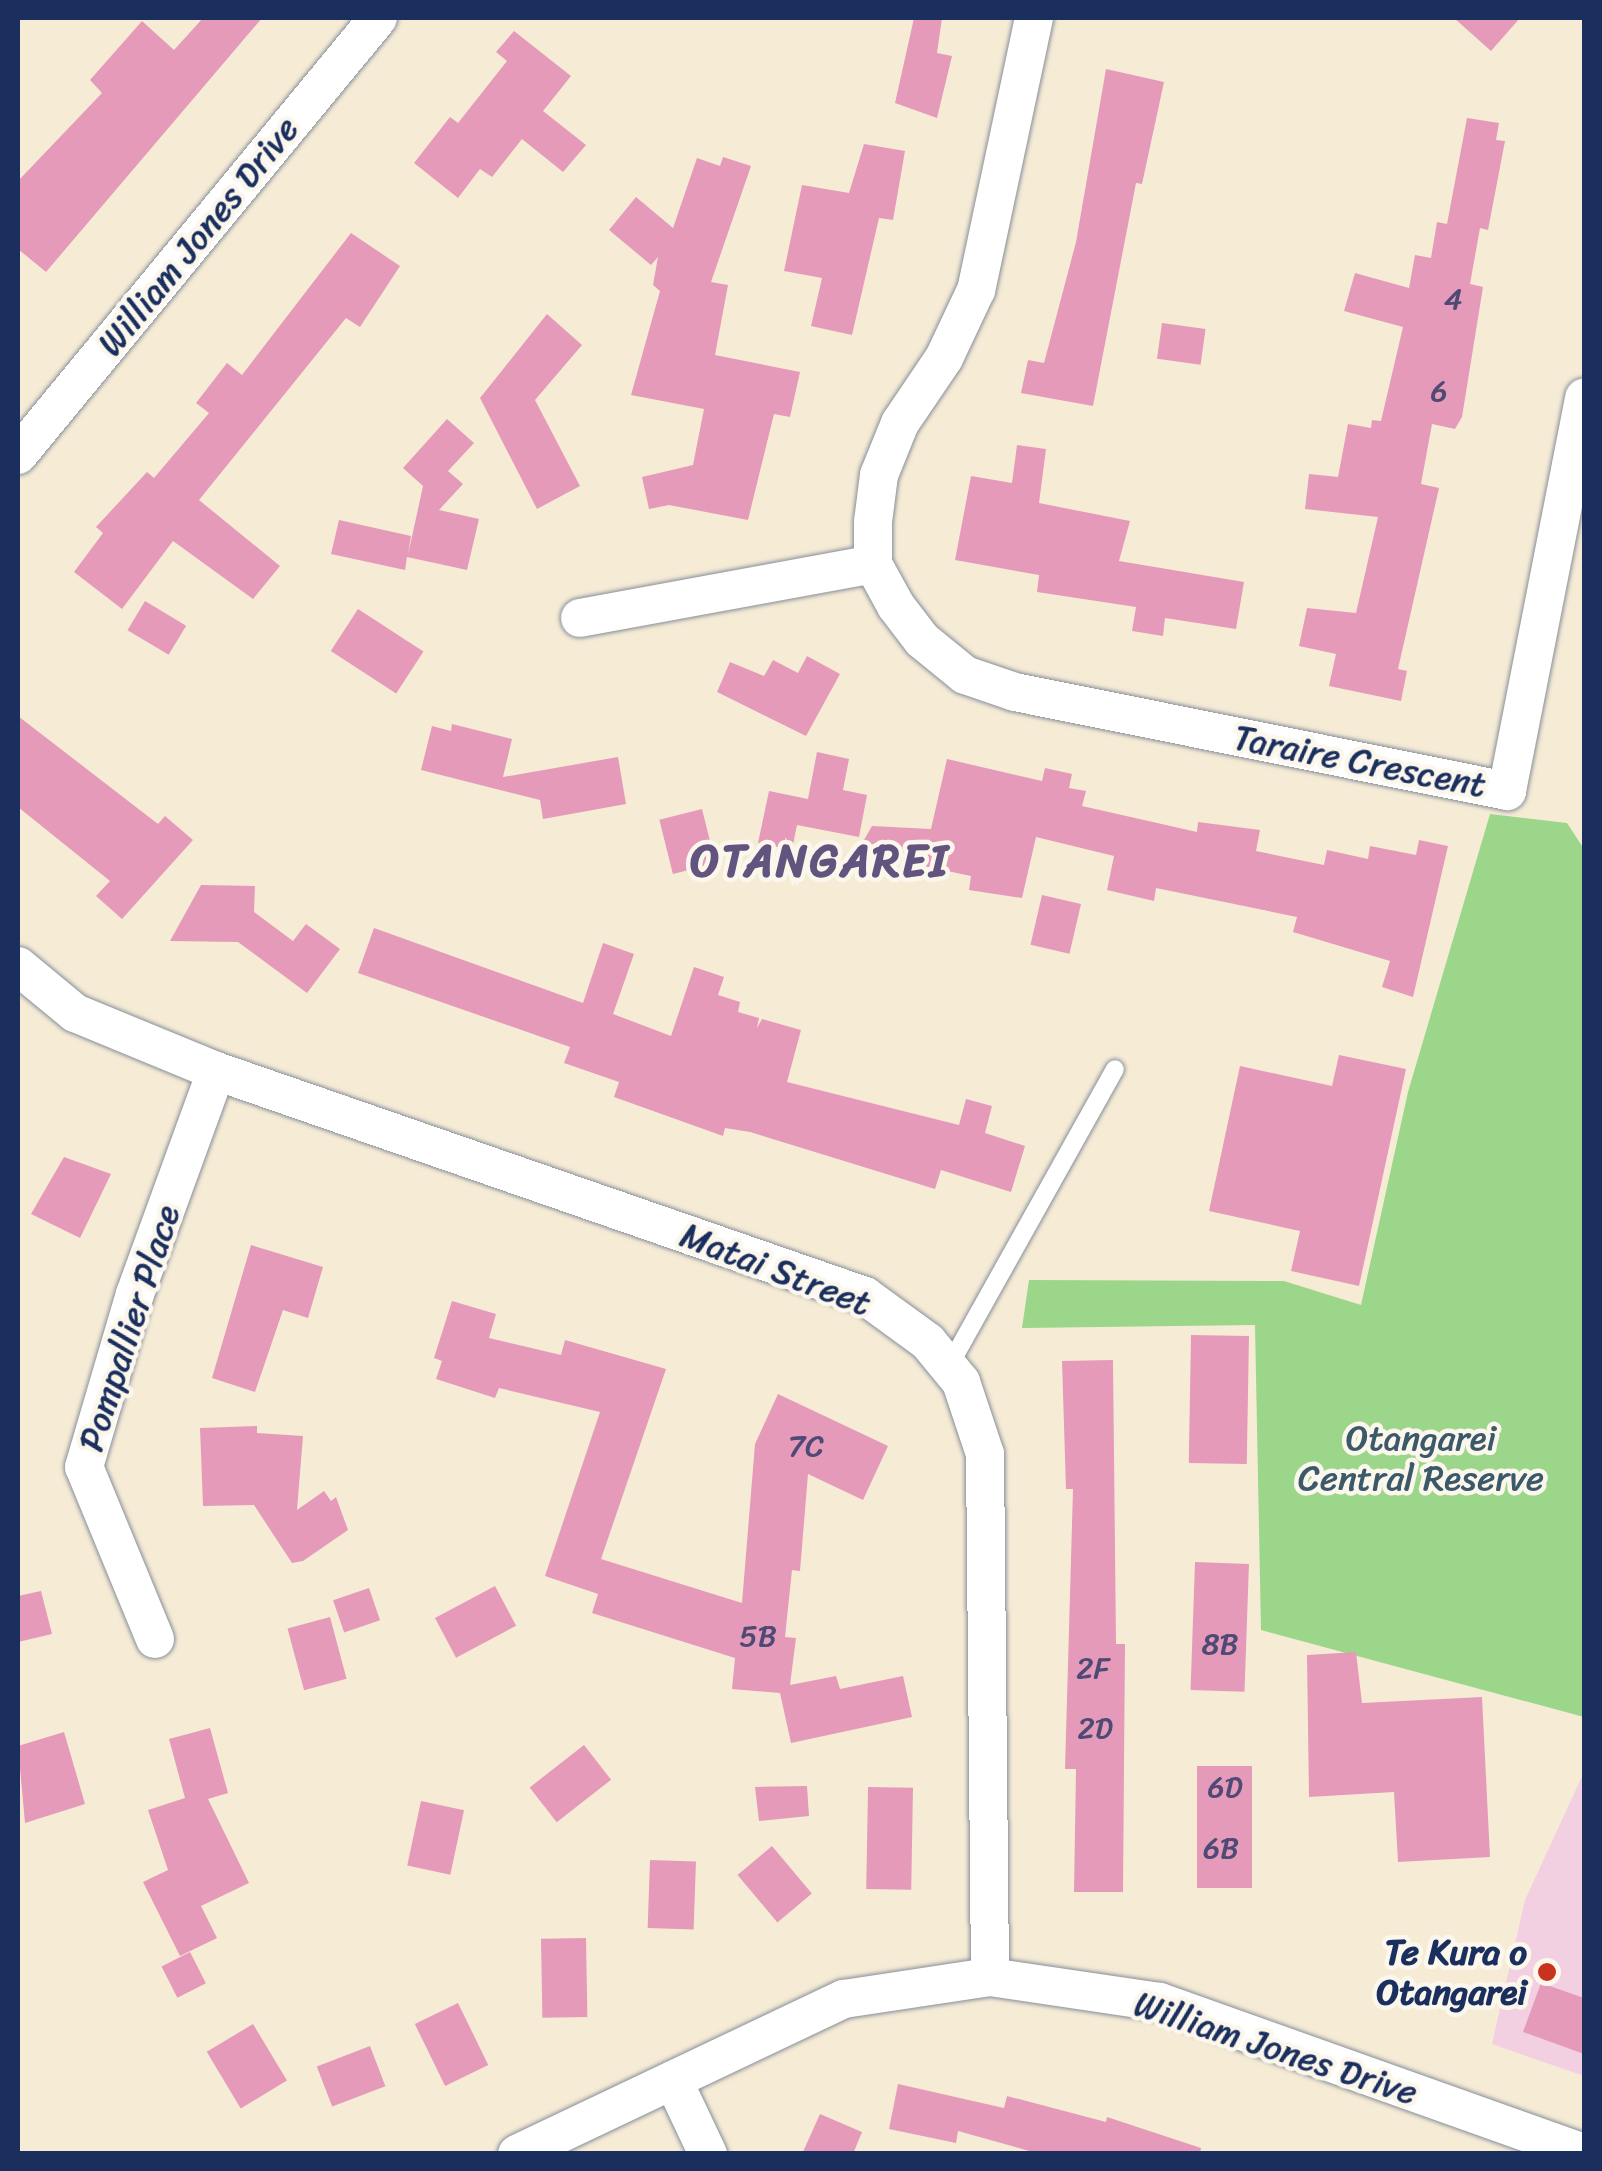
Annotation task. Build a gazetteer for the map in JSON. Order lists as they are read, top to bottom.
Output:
{
  "streets": {
    "street": [
      "William Jones Drive",
      "Taraire Crescent",
      "Matai Street",
      "Pompallier Place"
    ]
  },
  "crossings": [
    ["William Jones Drive", "Matai Street"],
    ["Matai Street", "Pompallier Place"]
  ],
  "districts": ["OTANGAREI"],
  "parks": ["Otangarei Central Reserve"],
  "places": ["Te Kura o Otangarei"],
  "house_numbers": [
    "4",
    "6",
    "7C",
    "5B",
    "8B",
    "2F",
    "2D",
    "6D",
    "6B"
  ]
}
